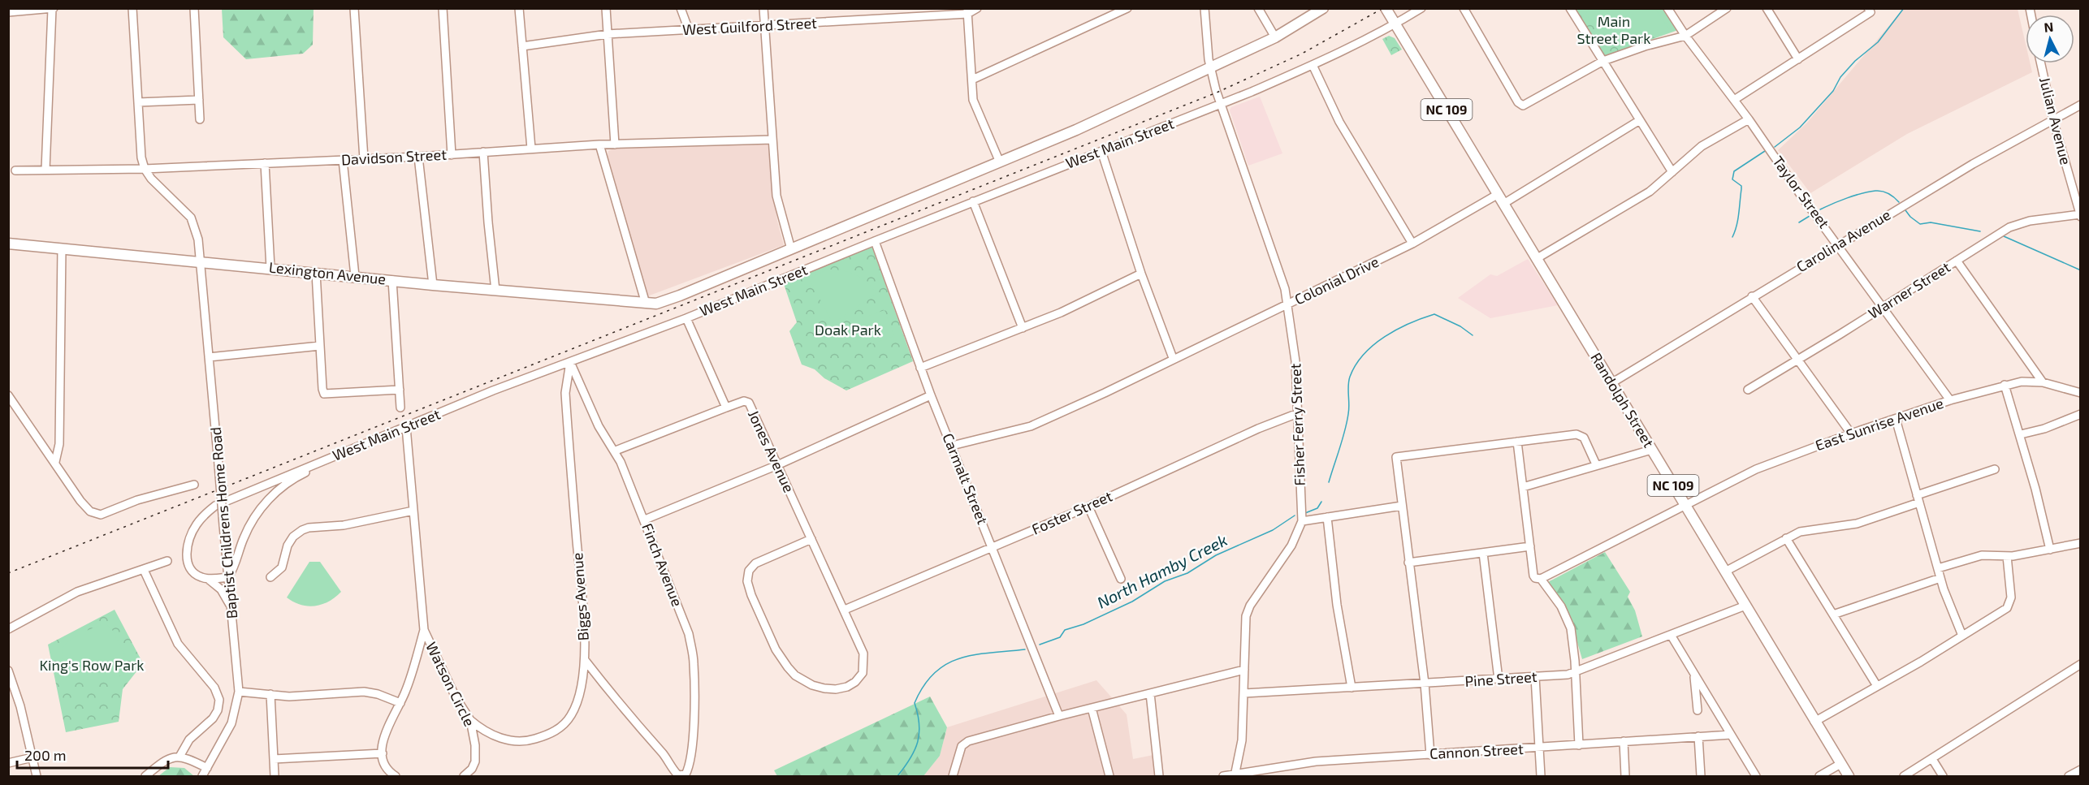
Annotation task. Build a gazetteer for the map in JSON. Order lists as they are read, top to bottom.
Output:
{
  "streets": {
    "main road": [
      "NC 109",
      "West Main Street",
      "Lexington Avenue",
      "Randolph Street"
    ],
    "street": [
      "West Guilford Street",
      "Julian Avenue",
      "Davidson Street",
      "Taylor Street",
      "Carolina Avenue",
      "Colonial Drive",
      "Warner Street",
      "Fisher Ferry Street",
      "East Sunrise Avenue",
      "Jones Avenue",
      "Carmalt Street",
      "Foster Street",
      "Baptist Childrens Home Road",
      "Finch Avenue",
      "Biggs Avenue",
      "Pine Street",
      "Watson Circle",
      "Cannon Street"
    ]
  },
  "crossings": [
    ["NC 109", "West Main Street"],
    ["NC 109", "Randolph Street"],
    ["Julian Avenue", "Carolina Avenue"],
    ["Julian Avenue", "Warner Street"],
    ["West Main Street", "Lexington Avenue"],
    ["West Main Street", "Randolph Street"],
    ["West Main Street", "Fisher Ferry Street"],
    ["West Main Street", "Jones Avenue"],
    ["West Main Street", "Carmalt Street"],
    ["West Main Street", "Baptist Childrens Home Road"],
    ["West Main Street", "Finch Avenue"],
    ["West Main Street", "Biggs Avenue"],
    ["Davidson Street", "Baptist Childrens Home Road"],
    ["Taylor Street", "Carolina Avenue"],
    ["Taylor Street", "Warner Street"],
    ["Taylor Street", "East Sunrise Avenue"],
    ["Carolina Avenue", "Randolph Street"],
    ["Lexington Avenue", "Baptist Childrens Home Road"],
    ["Colonial Drive", "Randolph Street"],
    ["Colonial Drive", "Fisher Ferry Street"],
    ["Colonial Drive", "Carmalt Street"],
    ["Randolph Street", "East Sunrise Avenue"],
    ["Randolph Street", "Pine Street"],
    ["Fisher Ferry Street", "Foster Street"],
    ["Fisher Ferry Street", "Pine Street"],
    ["Fisher Ferry Street", "Cannon Street"],
    ["Jones Avenue", "Foster Street"],
    ["Carmalt Street", "Foster Street"],
    ["Finch Avenue", "Biggs Avenue"],
    ["Biggs Avenue", "Watson Circle"]
  ],
  "water": ["North Hamby Creek"],
  "parks": ["Main Street Park", "Doak Park", "King's Row Park"],
  "scale_bar": "200 m",
  "north": "top"
}
